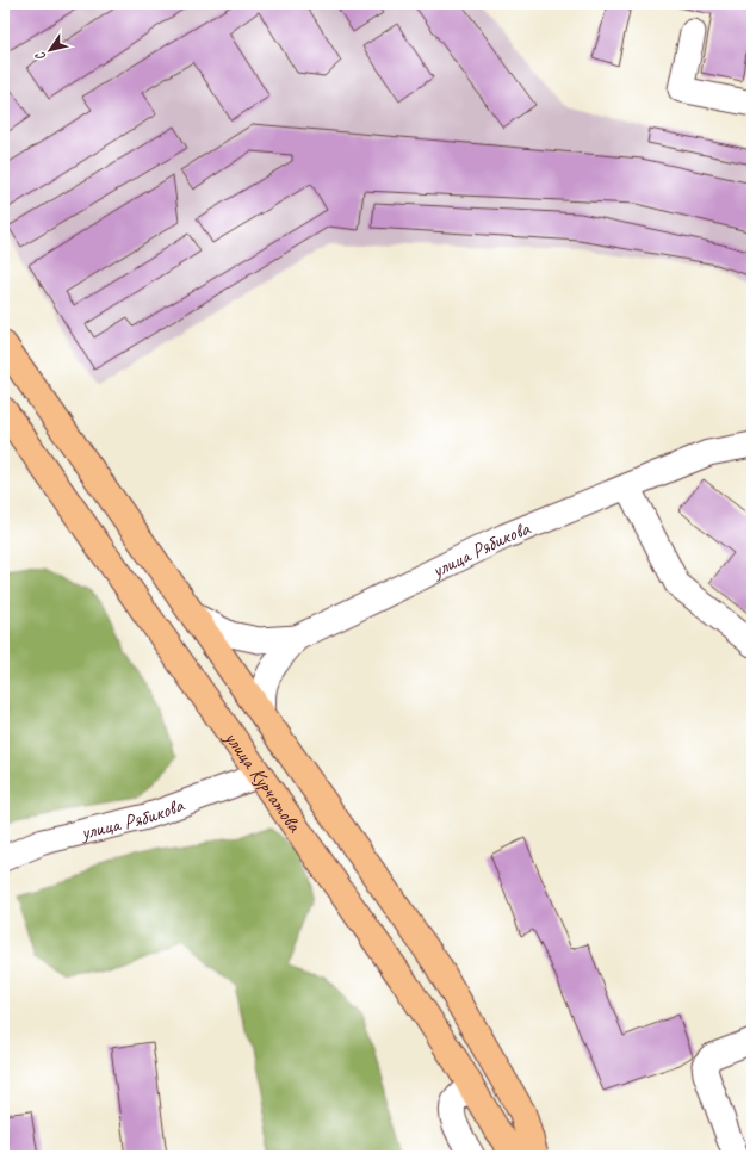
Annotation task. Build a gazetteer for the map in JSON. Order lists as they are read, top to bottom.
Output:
{
  "streets": {
    "main road": ["улица Курчатова"],
    "street": ["улица Рябикова"]
  },
  "crossings": [
    ["улица Рябикова", "улица Курчатова"]
  ],
  "north": "bottom left"
}
